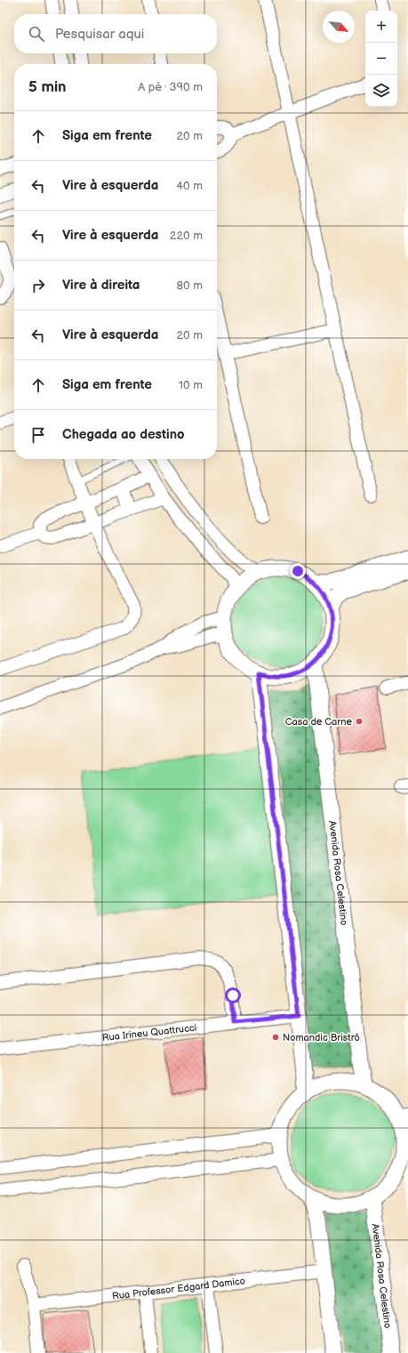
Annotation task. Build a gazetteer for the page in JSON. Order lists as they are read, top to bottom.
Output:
{
  "streets": {
    "street": ["Avenida Rosa Celestino", "Rua Irineu Quattrucci", "Rua Professor Edgard Damico"]
  },
  "places": ["Casa de Carne", "Nomandic Bristrô"],
  "north": "bottom right",
  "page": {
    "map_buttons": ["+", "−"],
    "search": "Pesquisar aqui",
    "heading": ["5 min", "A pé · 390 m"],
    "list": [
      ["Siga em frente", "20 m"],
      ["Vire à esquerda", "40 m"],
      ["Vire à esquerda", "220 m"],
      ["Vire à direita", "80 m"],
      ["Vire à esquerda", "20 m"],
      ["Siga em frente", "10 m"],
      "Chegada ao destino"
    ]
  }
}
